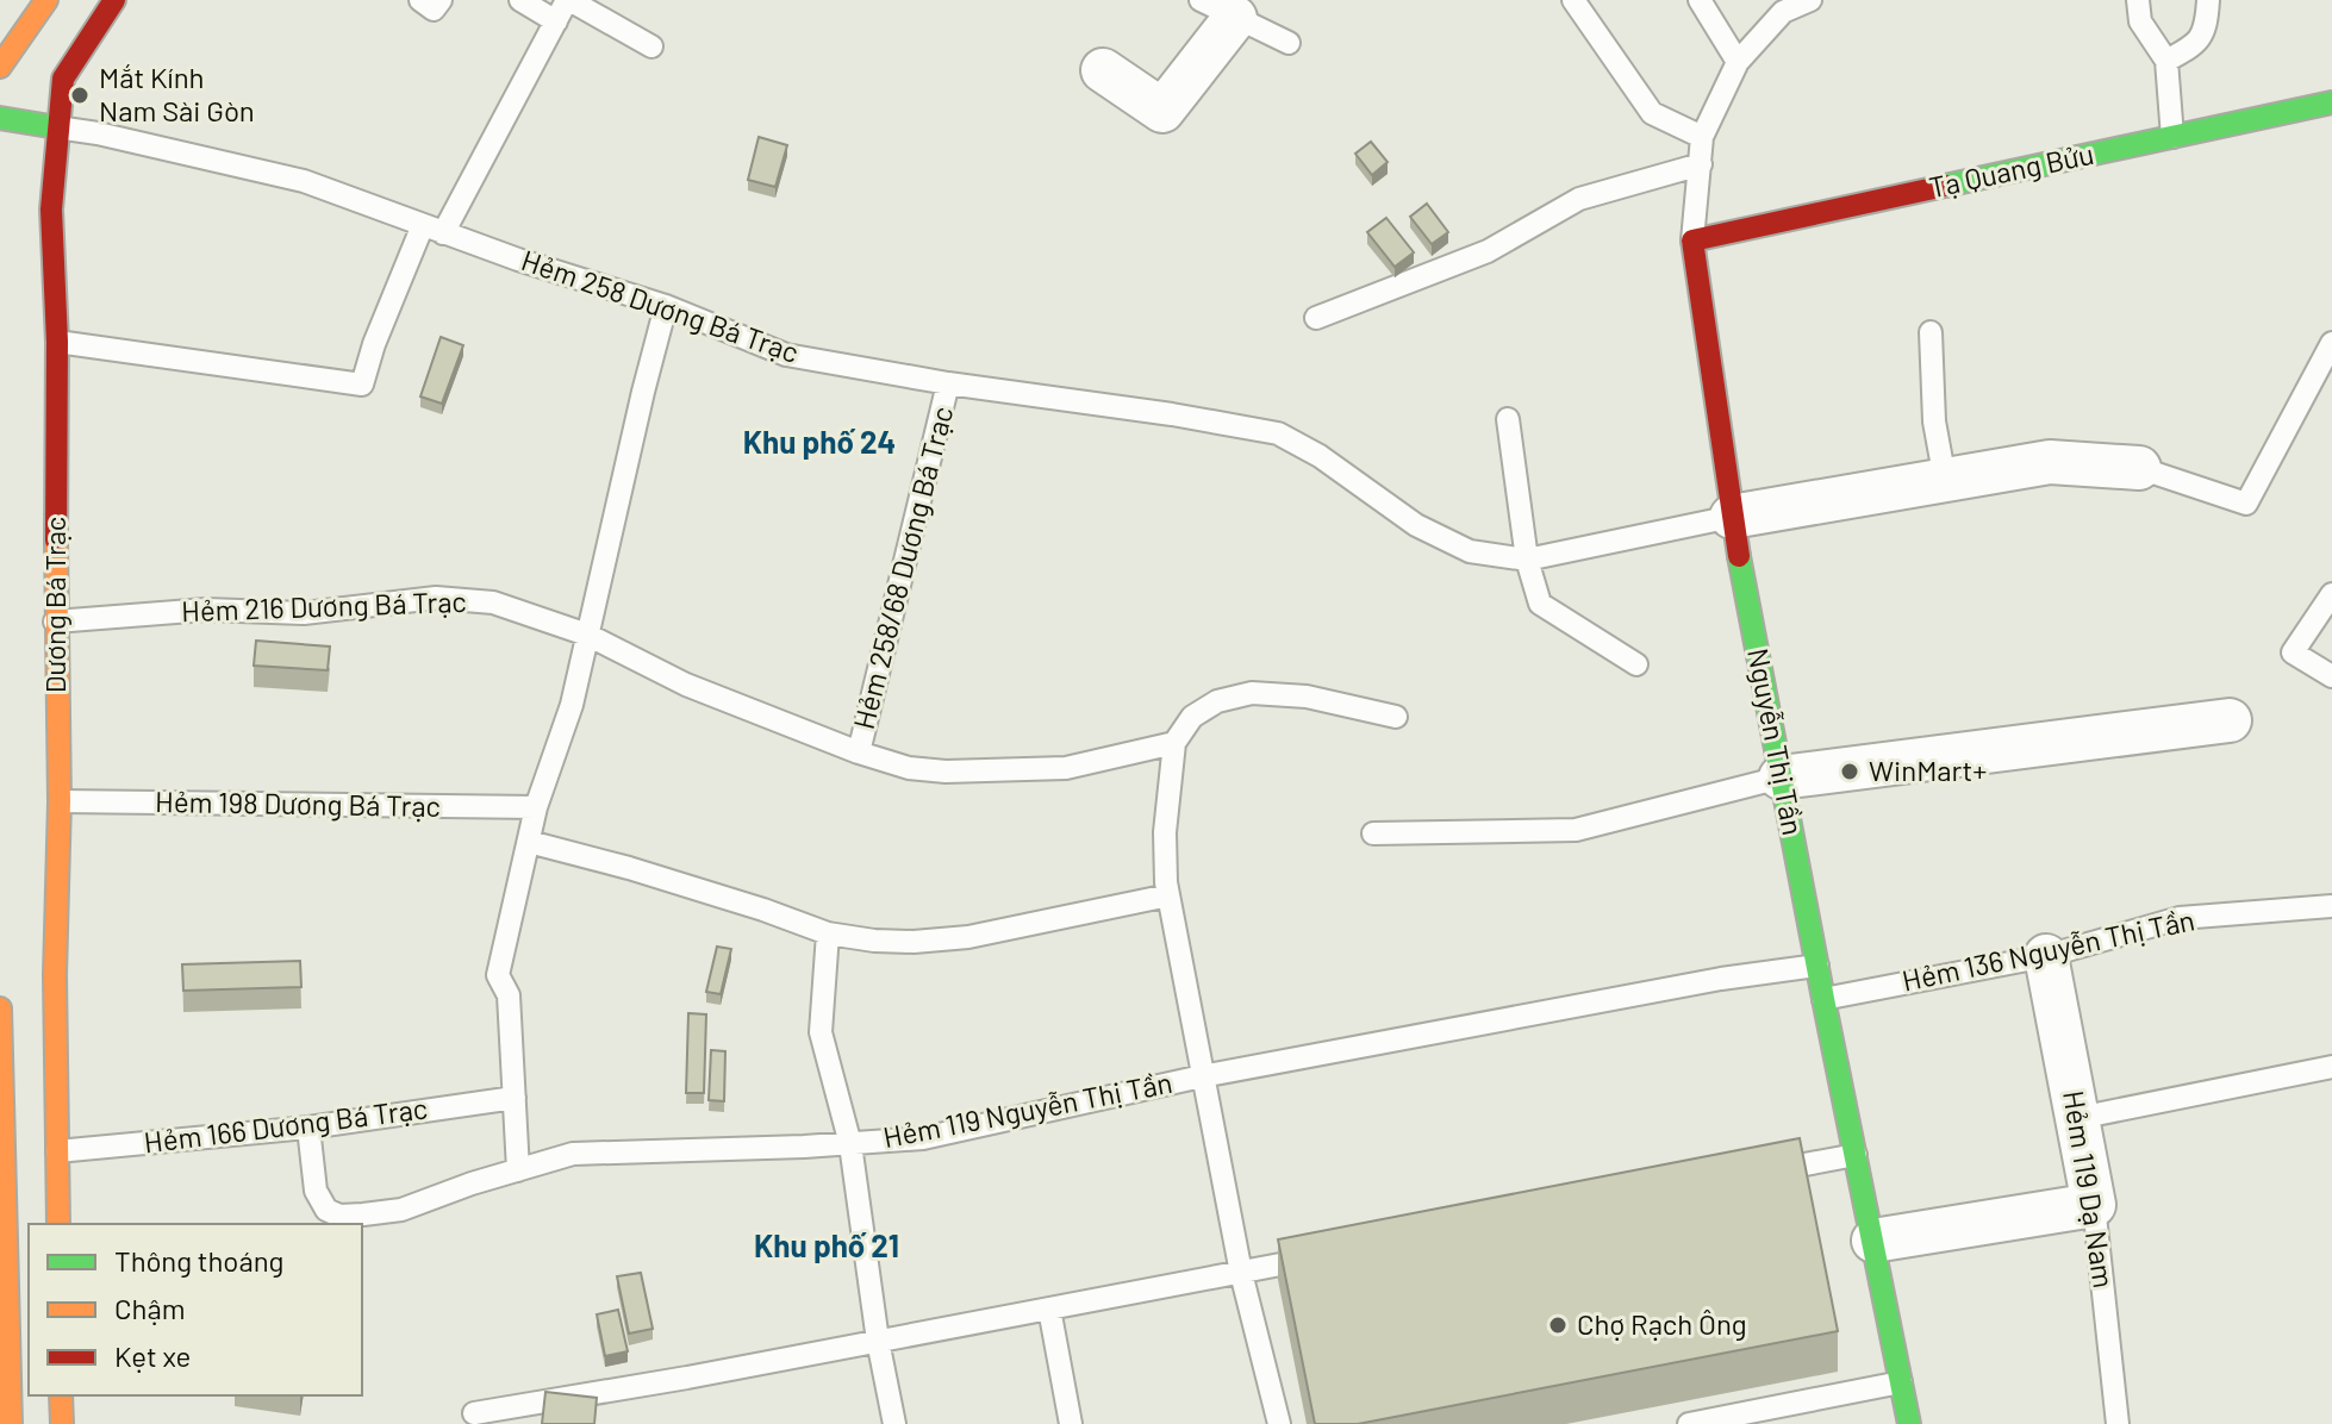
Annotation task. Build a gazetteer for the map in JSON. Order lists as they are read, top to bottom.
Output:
{
  "streets": {
    "main road": ["Tạ Quang Bửu", "Dương Bá Trạc", "Nguyễn Thị Tần"],
    "street": ["Hẻm 119 Dạ Nam"],
    "lane": [
      "Hẻm 258 Dương Bá Trạc",
      "Hẻm 258/68 Dương Bá Trạc",
      "Hẻm 216 Dương Bá Trạc",
      "Hẻm 198 Dương Bá Trạc",
      "Hẻm 136 Nguyễn Thị Tần",
      "Hẻm 119 Nguyễn Thị Tần",
      "Hẻm 166 Dương Bá Trạc"
    ]
  },
  "crossings": [
    ["Tạ Quang Bửu", "Nguyễn Thị Tần"],
    ["Hẻm 258 Dương Bá Trạc", "Hẻm 258/68 Dương Bá Trạc"],
    ["Hẻm 258 Dương Bá Trạc", "Dương Bá Trạc"],
    ["Hẻm 258/68 Dương Bá Trạc", "Hẻm 216 Dương Bá Trạc"],
    ["Dương Bá Trạc", "Hẻm 216 Dương Bá Trạc"],
    ["Dương Bá Trạc", "Hẻm 198 Dương Bá Trạc"],
    ["Dương Bá Trạc", "Hẻm 166 Dương Bá Trạc"],
    ["Nguyễn Thị Tần", "Hẻm 136 Nguyễn Thị Tần"],
    ["Nguyễn Thị Tần", "Hẻm 119 Nguyễn Thị Tần"],
    ["Hẻm 136 Nguyễn Thị Tần", "Hẻm 119 Dạ Nam"],
    ["Hẻm 119 Nguyễn Thị Tần", "Hẻm 166 Dương Bá Trạc"]
  ],
  "districts": ["Khu phố 24", "Khu phố 21"],
  "places": ["Mắt Kính Nam Sài Gòn", "WinMart+", "Chợ Rạch Ông"],
  "legend": ["Thông thoáng", "Chậm", "Kẹt xe"]
}
